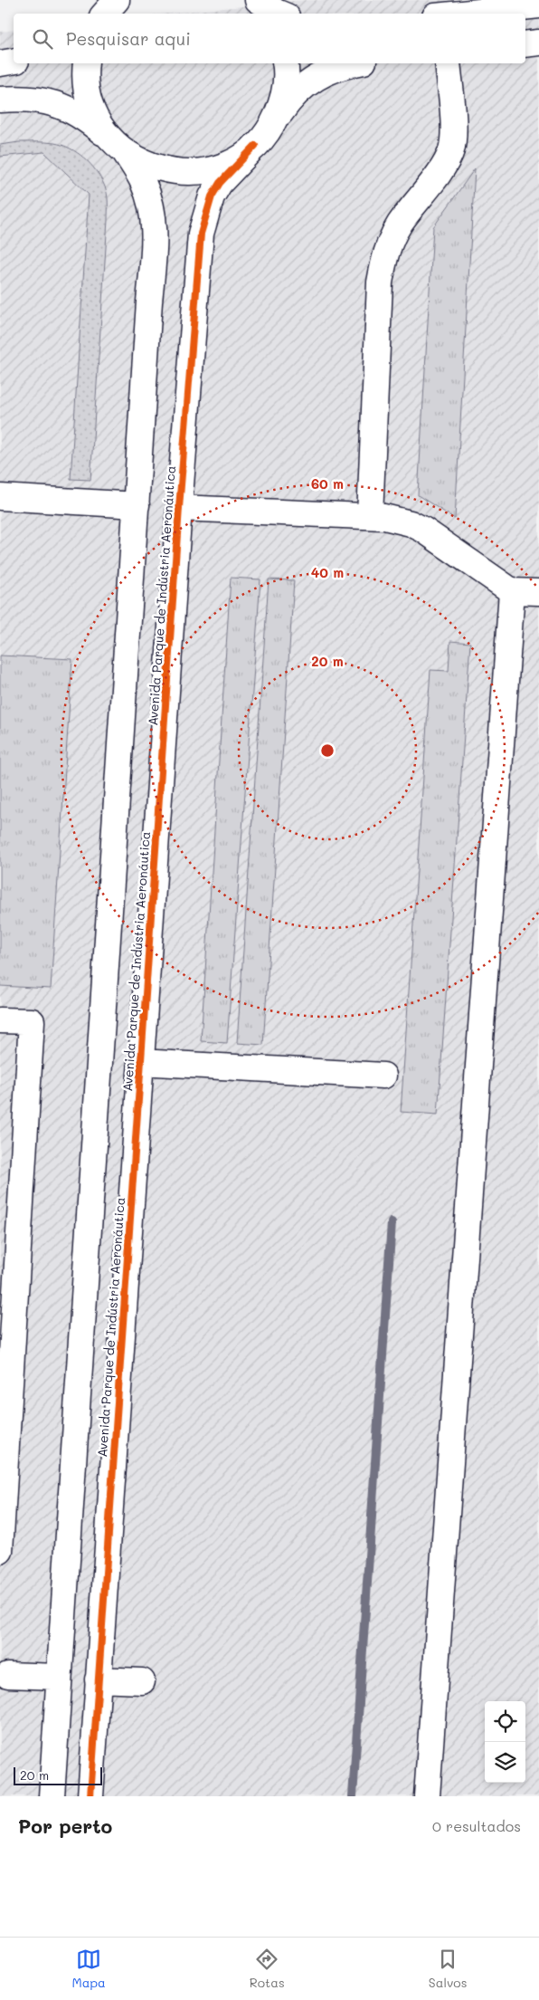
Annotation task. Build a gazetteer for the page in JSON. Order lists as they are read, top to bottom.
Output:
{
  "streets": {
    "street": ["Avenida Parque de Indústria Aeronáutica"]
  },
  "scale_bar": "20 m",
  "page": {
    "search": "Pesquisar aqui",
    "scale": "20 m",
    "heading": ["Por perto", "0 resultados"],
    "nav": ["Mapa", "Rotas", "Salvos"]
  },
  "rings": ["60 m", "40 m", "20 m"]
}
